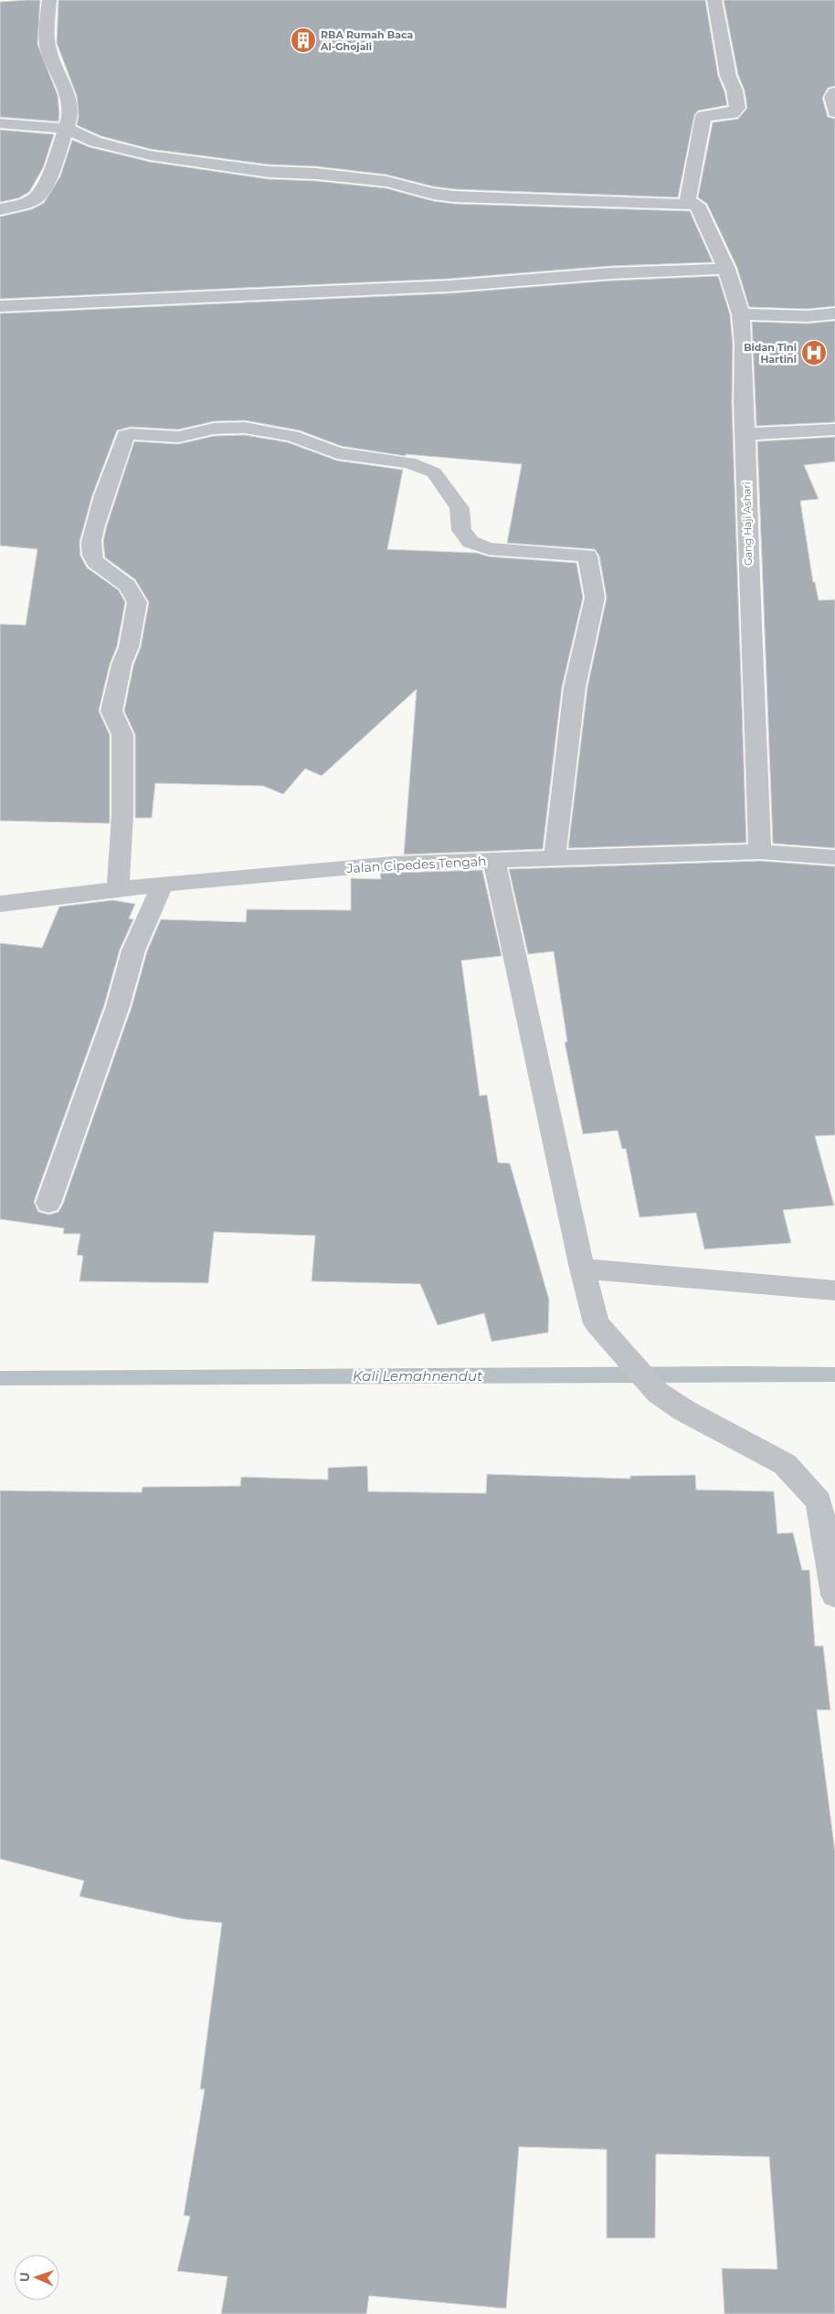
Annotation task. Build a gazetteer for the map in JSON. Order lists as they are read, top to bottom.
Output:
{
  "streets": {
    "street": ["Gang Haji Ashari", "Jalan Cipedes Tengah"]
  },
  "crossings": [
    ["Gang Haji Ashari", "Jalan Cipedes Tengah"]
  ],
  "water": ["Kali Lemahnendut"],
  "places": {
    "building": ["RBA Rumah Baca Al-Ghojali"],
    "hospital": ["Bidan Tini Hartini"]
  },
  "north": "left"
}
